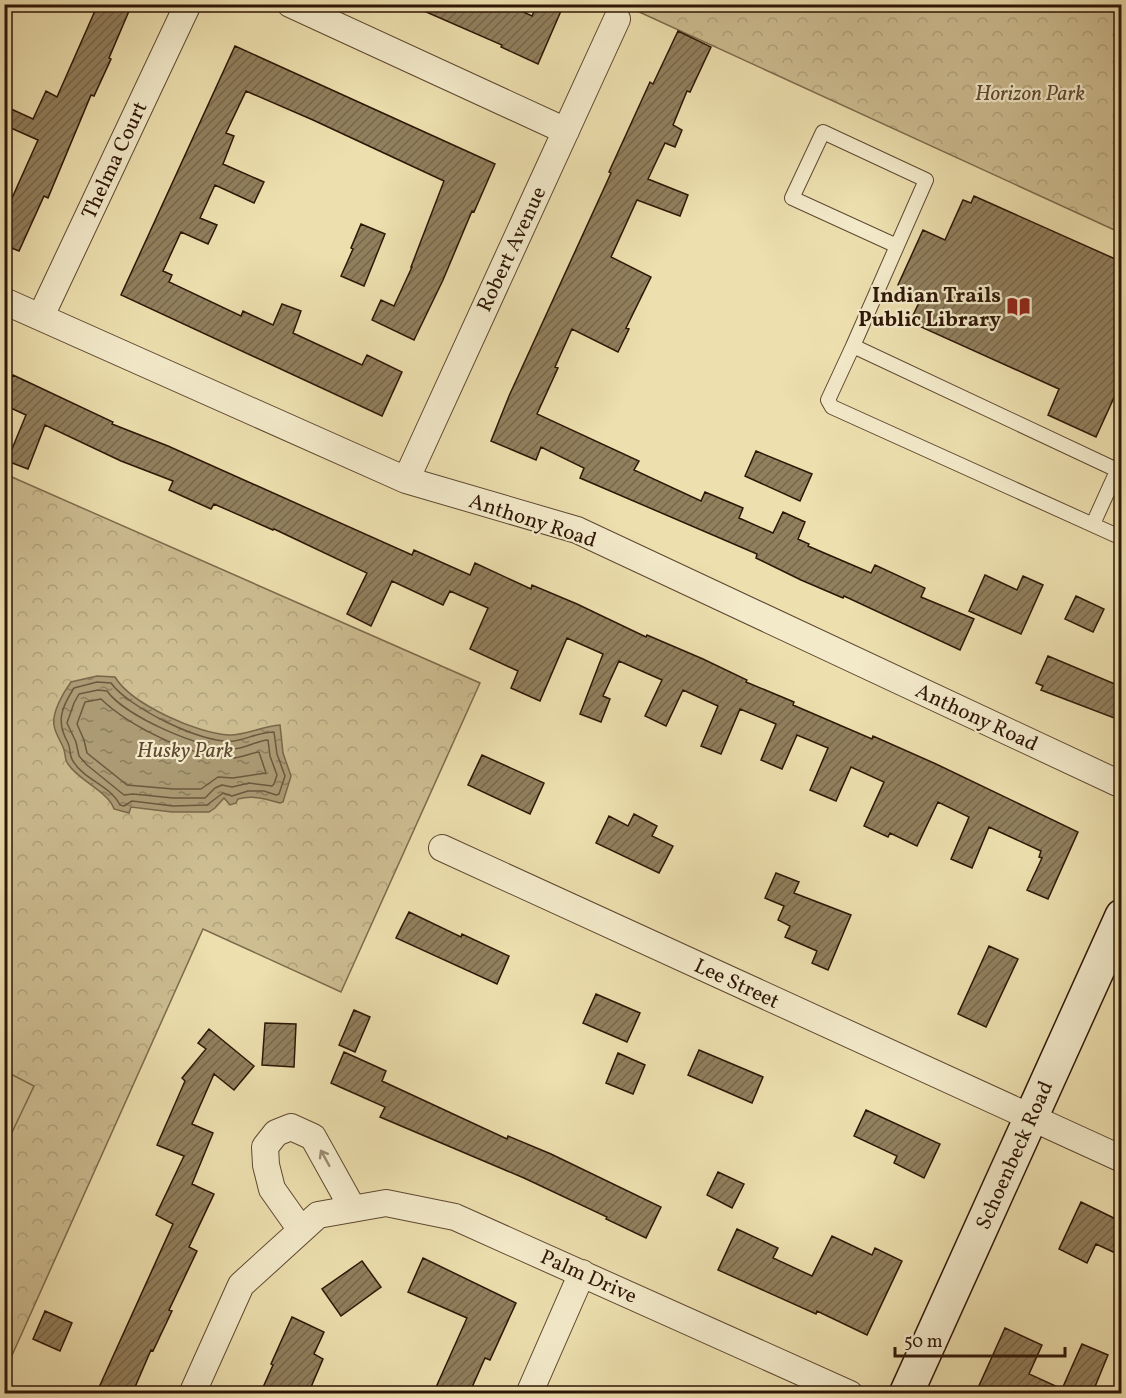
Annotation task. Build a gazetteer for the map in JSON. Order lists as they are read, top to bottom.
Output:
{
  "streets": {
    "main road": ["Schoenbeck Road"],
    "street": [
      "Thelma Court",
      "Robert Avenue",
      "Anthony Road",
      "Lee Street",
      "Palm Drive"
    ]
  },
  "crossings": [
    ["Thelma Court", "Anthony Road"],
    ["Robert Avenue", "Anthony Road"],
    ["Lee Street", "Schoenbeck Road"]
  ],
  "parks": ["Horizon Park", "Husky Park"],
  "places": {
    "library": ["Indian Trails Public Library"]
  },
  "scale_bar": "50 m"
}
